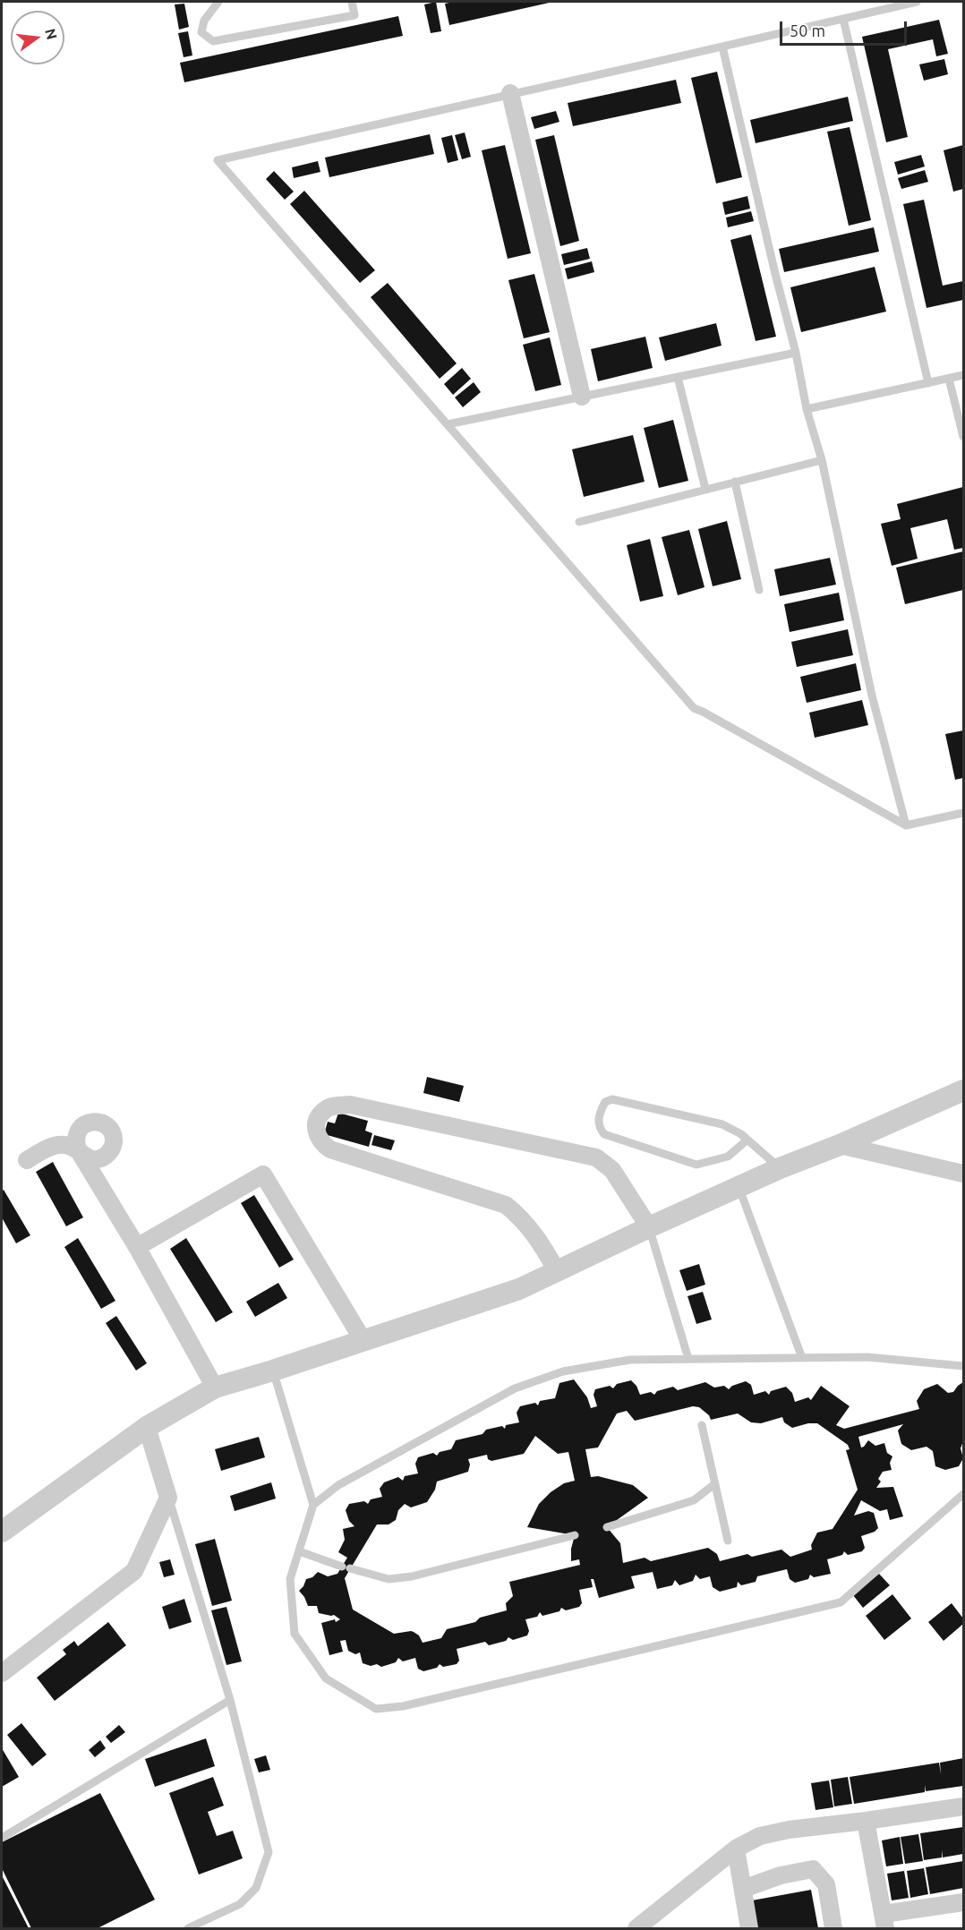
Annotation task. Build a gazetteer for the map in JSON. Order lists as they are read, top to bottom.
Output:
{
  "scale_bar": "50 m",
  "north": "right"
}
